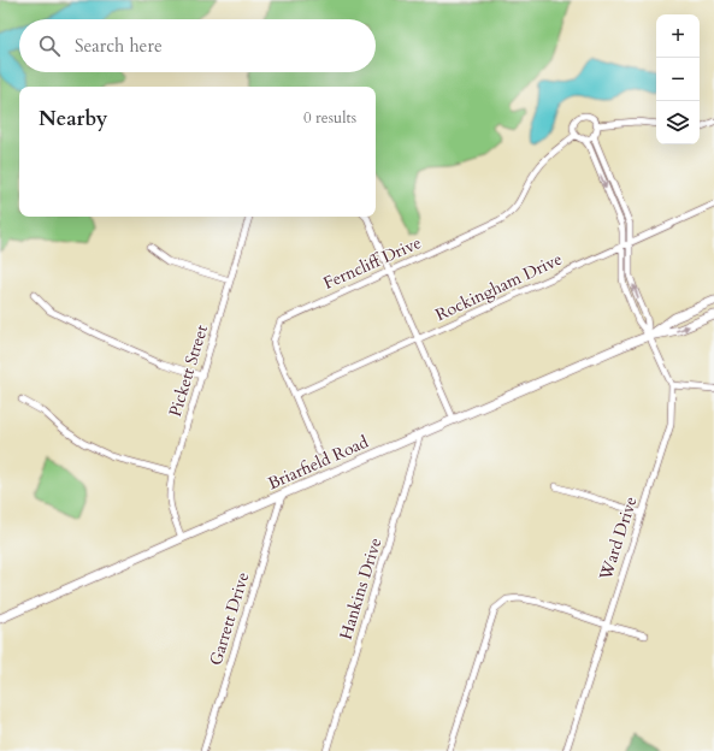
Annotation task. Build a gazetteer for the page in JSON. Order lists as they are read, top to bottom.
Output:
{
  "streets": {
    "main road": ["Briarfield Road"],
    "street": [
      "Ferncliff Drive",
      "Rockingham Drive",
      "Pickett Street",
      "Ward Drive",
      "Hankins Drive",
      "Garrett Drive"
    ]
  },
  "crossings": [
    ["Ferncliff Drive", "Rockingham Drive"],
    ["Pickett Street", "Briarfield Road"],
    ["Briarfield Road", "Ward Drive"],
    ["Briarfield Road", "Hankins Drive"],
    ["Briarfield Road", "Garrett Drive"]
  ],
  "page": {
    "map_buttons": ["+", "−"],
    "search": "Search here",
    "heading": ["Nearby", "0 results"]
  }
}
